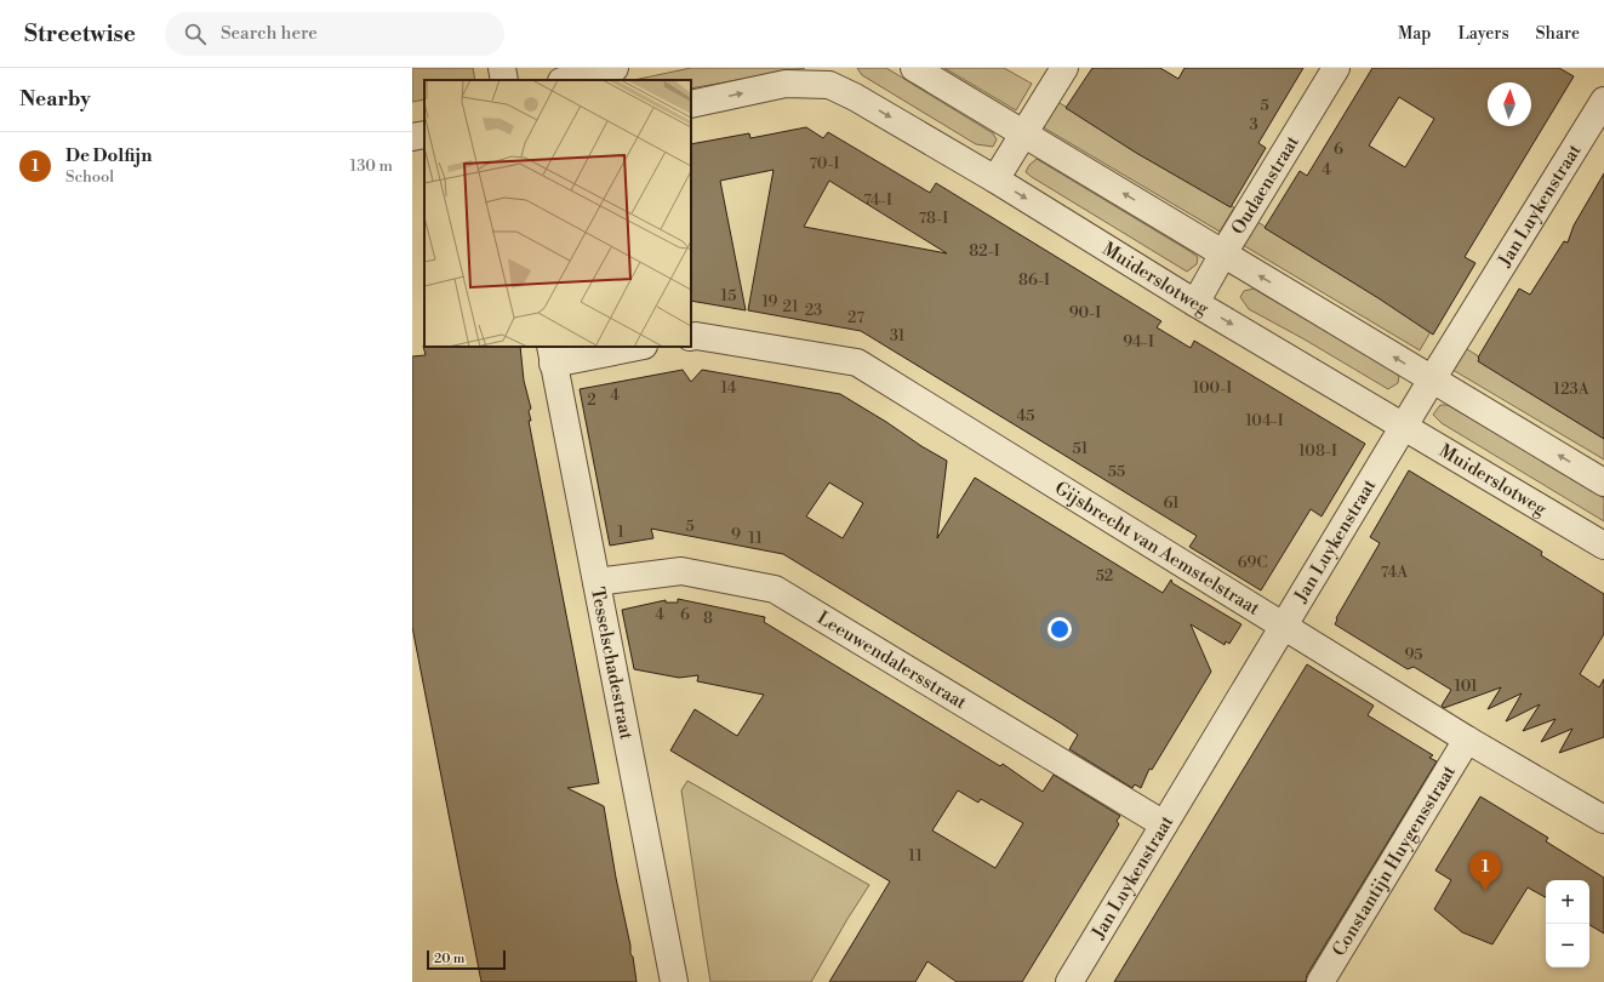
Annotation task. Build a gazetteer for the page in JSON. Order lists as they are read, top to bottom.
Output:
{
  "streets": {
    "street": [
      "Oudaenstraat",
      "Jan Luykenstraat",
      "Muiderslotweg",
      "Gijsbrecht van Aemstelstraat",
      "Leeuwendalersstraat",
      "Tesselschadestraat",
      "Constantijn Huygensstraat"
    ]
  },
  "crossings": [
    ["Oudaenstraat", "Muiderslotweg"],
    ["Jan Luykenstraat", "Muiderslotweg"],
    ["Jan Luykenstraat", "Gijsbrecht van Aemstelstraat"],
    ["Jan Luykenstraat", "Leeuwendalersstraat"],
    ["Gijsbrecht van Aemstelstraat", "Constantijn Huygensstraat"],
    ["Leeuwendalersstraat", "Tesselschadestraat"]
  ],
  "house_numbers": [
    "5",
    "3",
    "6",
    "70-I",
    "4",
    "74-I",
    "78-I",
    "82-I",
    "86-I",
    "15",
    "19",
    "21",
    "23",
    "90-I",
    "27",
    "31",
    "94-I",
    "14",
    "100-I",
    "123A",
    "4",
    "2",
    "45",
    "104-I",
    "51",
    "108-I",
    "55",
    "61",
    "5",
    "1",
    "9",
    "11",
    "69C",
    "74A",
    "52",
    "4",
    "6",
    "8",
    "95",
    "101",
    "11"
  ],
  "scale_bar": "20 m",
  "north": "top",
  "page": {
    "header": "Streetwise",
    "search": "Search here",
    "nav": ["Map", "Layers", "Share"],
    "heading": "Nearby",
    "list": [
      {
        "mark": "1",
        "name": "De Dolfijn",
        "note": "School",
        "value": "130 m"
      }
    ],
    "pins": "1",
    "map_buttons": ["+", "−"],
    "scale": "20 m"
  }
}
